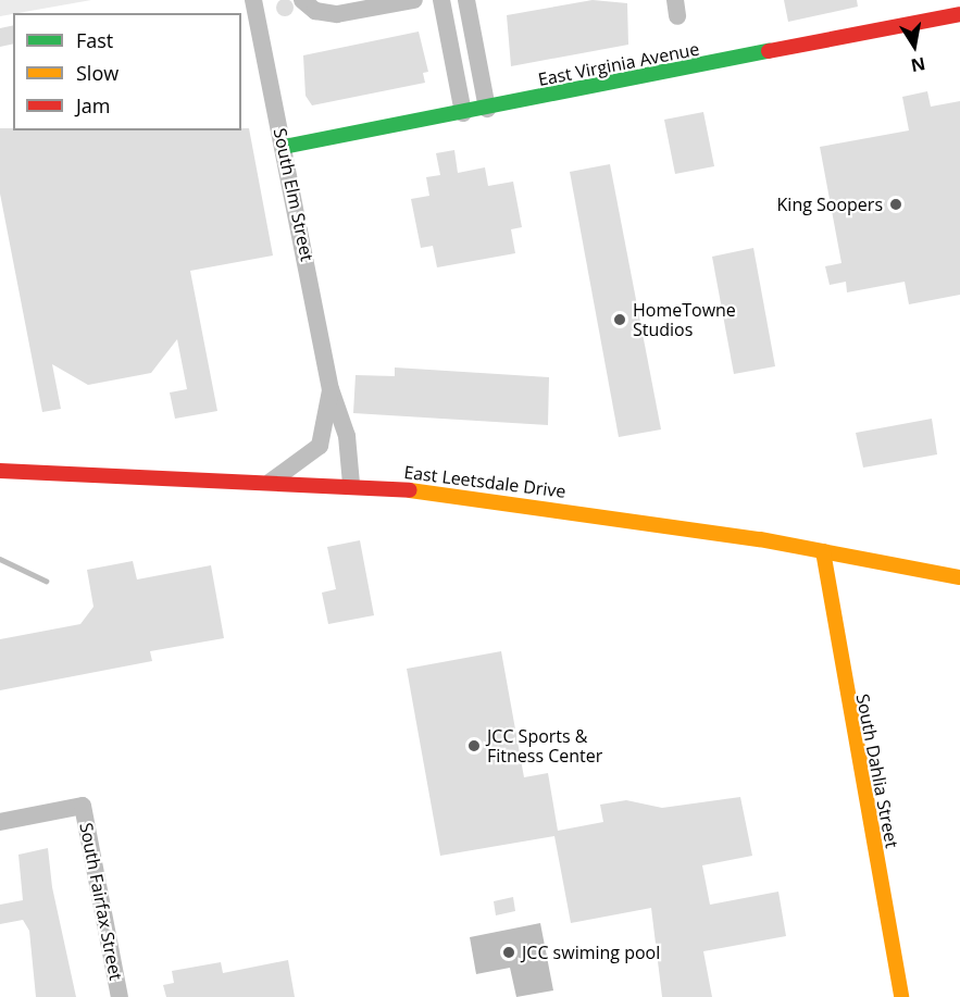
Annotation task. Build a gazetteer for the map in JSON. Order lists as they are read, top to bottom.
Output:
{
  "streets": {
    "street": [
      "East Virginia Avenue",
      "South Elm Street",
      "East Leetsdale Drive",
      "South Dahlia Street",
      "South Fairfax Street"
    ]
  },
  "crossings": [
    ["East Virginia Avenue", "South Elm Street"],
    ["South Elm Street", "East Leetsdale Drive"],
    ["East Leetsdale Drive", "South Dahlia Street"]
  ],
  "places": [
    "King Soopers",
    "HomeTowne Studios",
    "JCC Sports & Fitness Center",
    "JCC swiming pool"
  ],
  "legend": ["Fast", "Slow", "Jam"],
  "north": "bottom"
}
